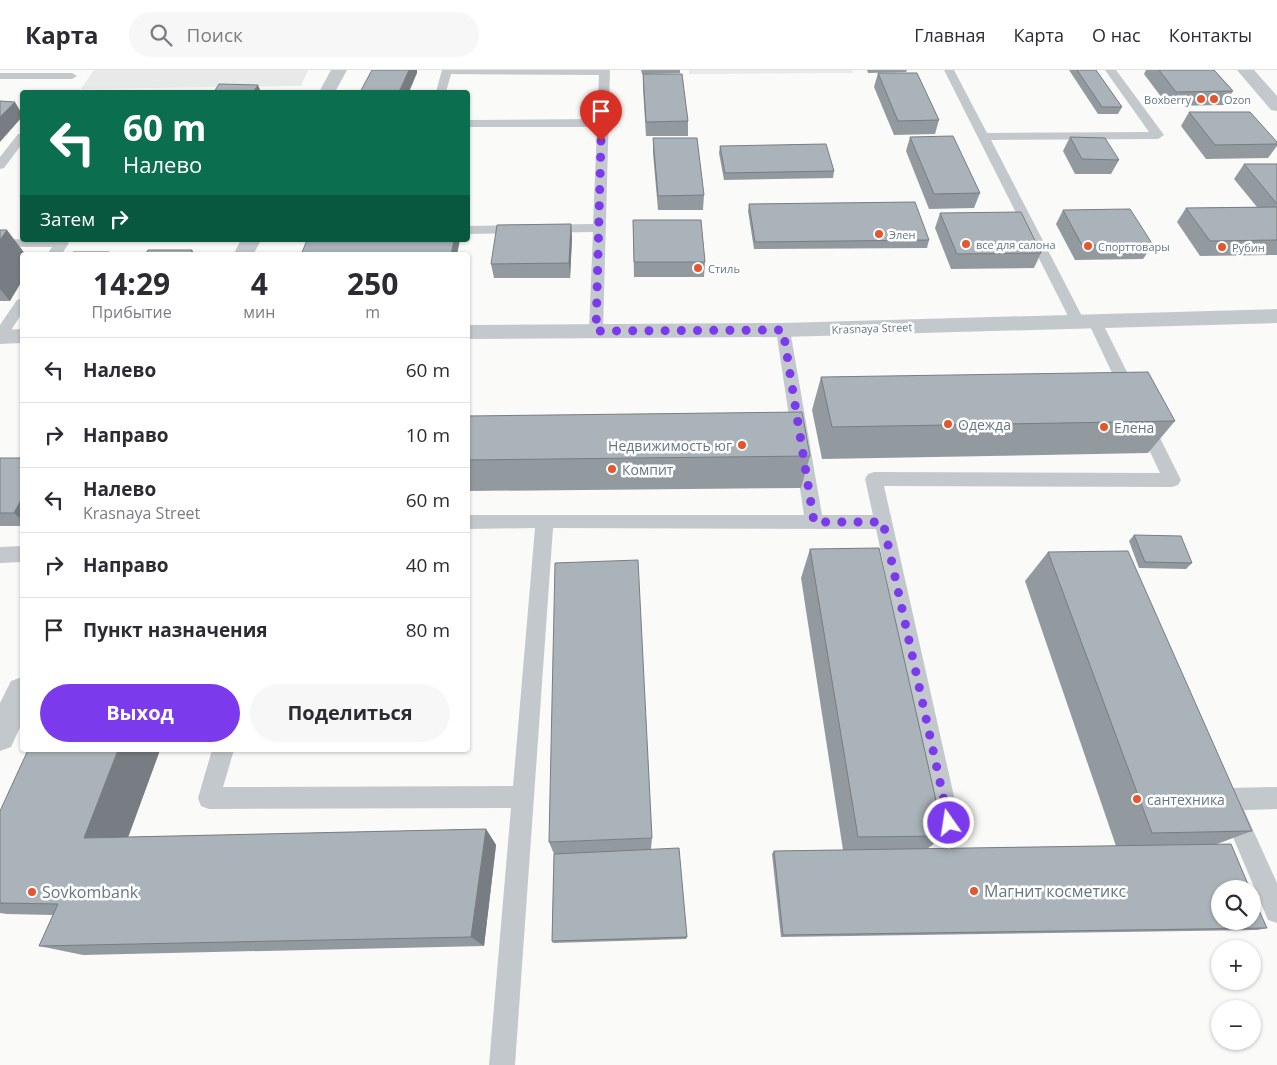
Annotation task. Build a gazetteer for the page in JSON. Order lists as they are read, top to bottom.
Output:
{
  "streets": {
    "street": ["Krasnaya Street"]
  },
  "places": [
    "Boxberry",
    "Ozon",
    "Элен",
    "все для салона",
    "Спорттовары",
    "Рубин",
    "Стиль",
    "Одежда",
    "Елена",
    "Недвижимость юг",
    "Компит",
    "сантехника",
    "Магнит косметикс",
    "Sovkombank"
  ],
  "page": {
    "header": "Карта",
    "search": "Поиск",
    "nav": [
      "Главная",
      "Карта",
      "О нас",
      "Контакты"
    ],
    "turn": ["60 m", "Налево"],
    "then": "Затем",
    "eta": [
      "14:29",
      "Прибытие",
      "4",
      "мин",
      "250",
      "m"
    ],
    "list": [
      {
        "name": "Налево",
        "value": "60 m"
      },
      {
        "name": "Направо",
        "value": "10 m"
      },
      {
        "name": "Налево",
        "note": "Krasnaya Street",
        "value": "60 m"
      },
      {
        "name": "Направо",
        "value": "40 m"
      },
      {
        "name": "Пункт назначения",
        "value": "80 m"
      }
    ],
    "buttons": ["Выход", "Поделиться"],
    "map_buttons": ["+", "−"]
  }
}
